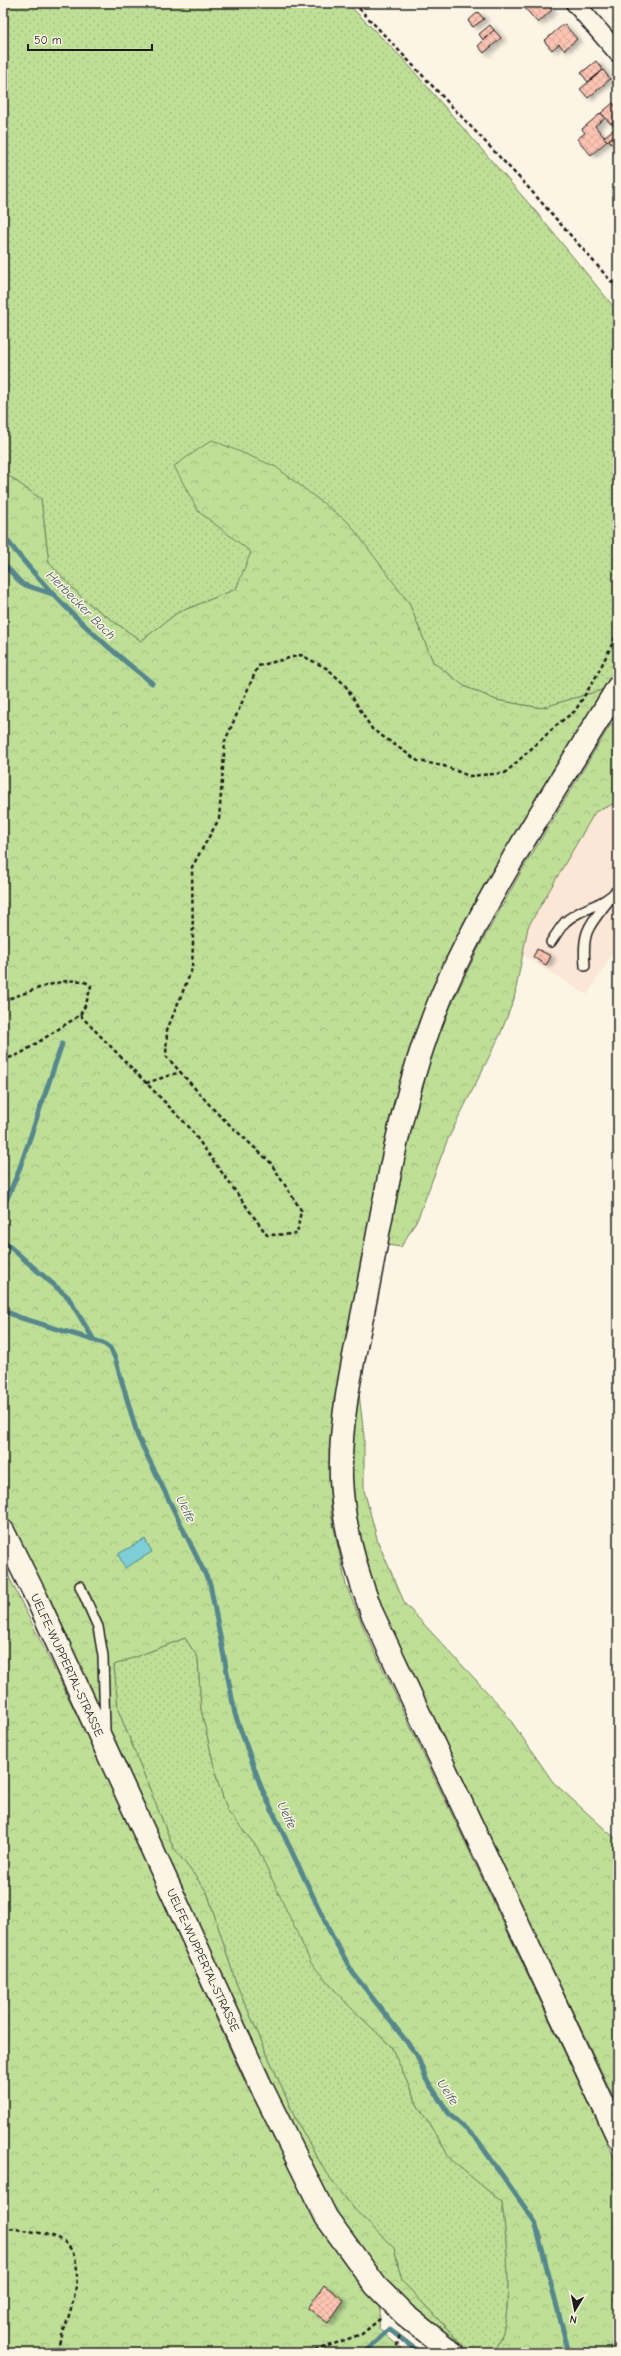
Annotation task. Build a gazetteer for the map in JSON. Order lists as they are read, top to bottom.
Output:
{
  "streets": {
    "main road": ["UELFE-WUPPERTAL-STRASSE"]
  },
  "water": ["Herbecker Bach", "Uelfe"],
  "scale_bar": "50 m",
  "north": "bottom"
}
